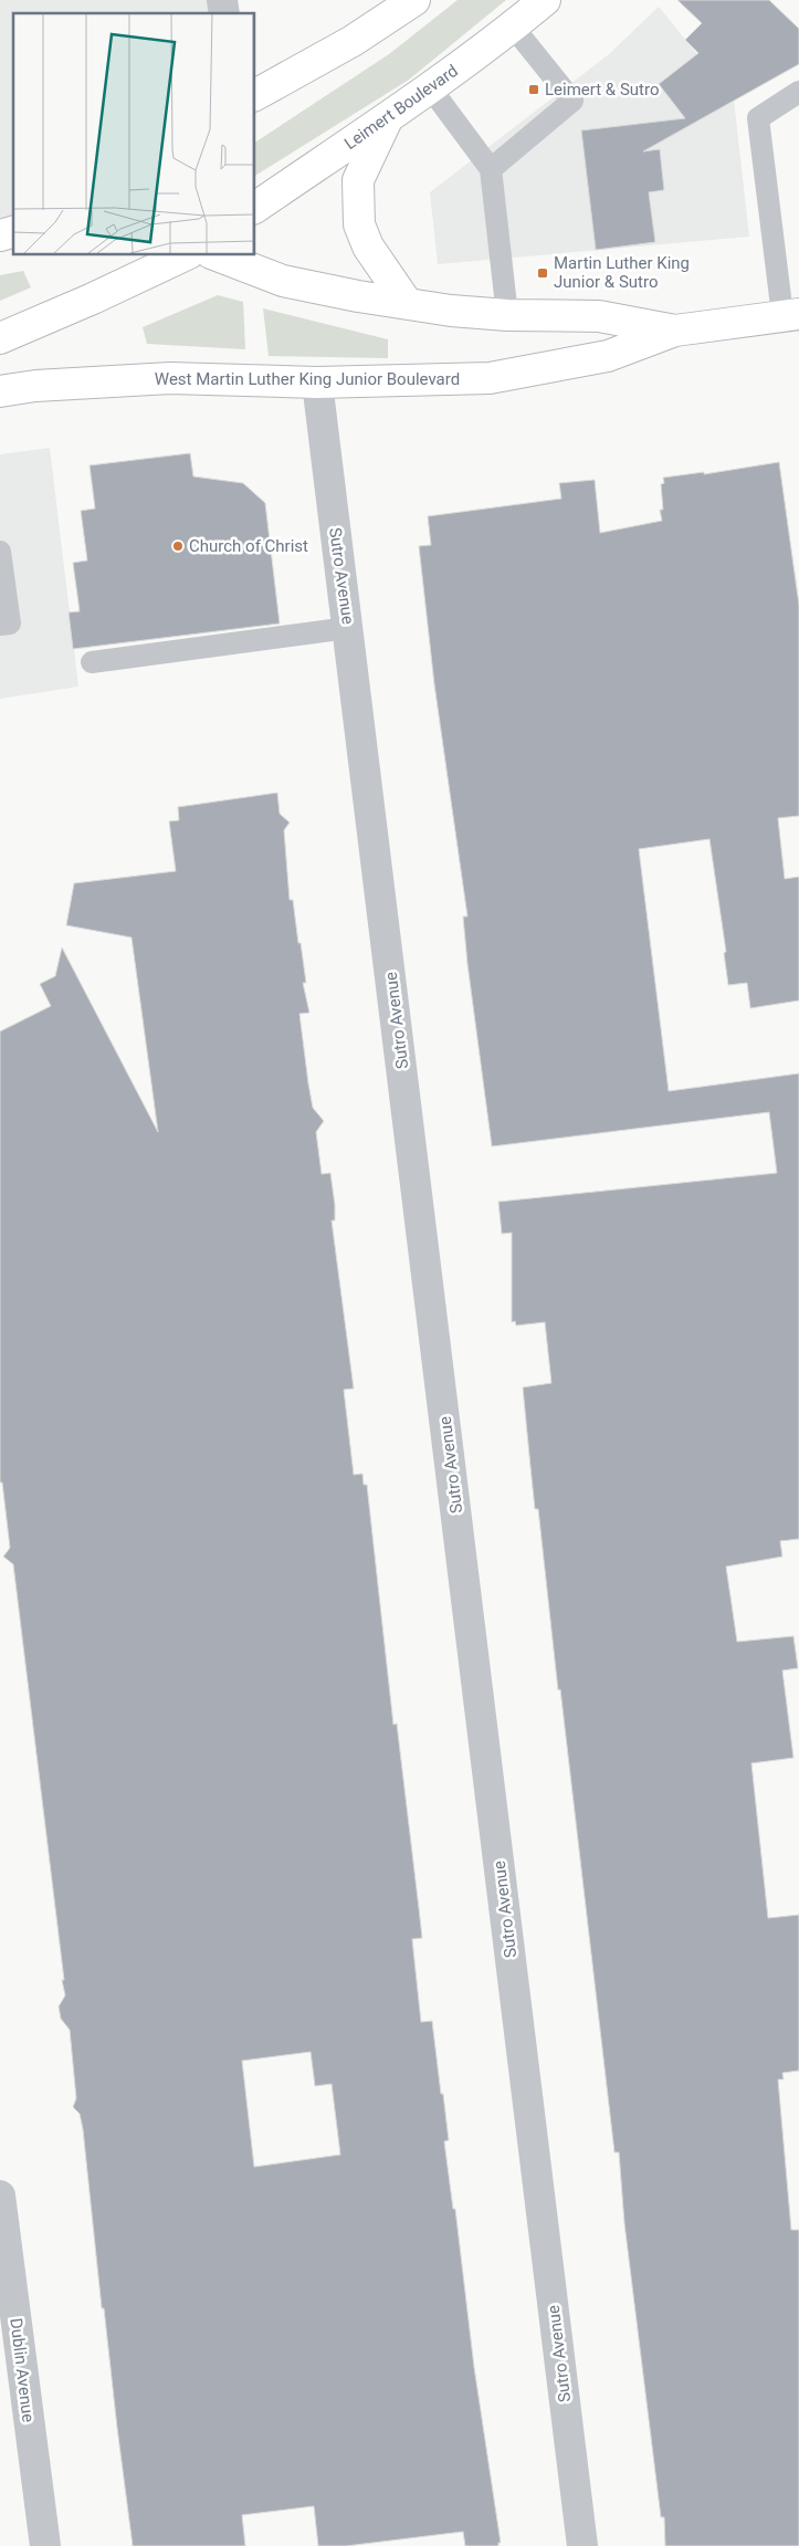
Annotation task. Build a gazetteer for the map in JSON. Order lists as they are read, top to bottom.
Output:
{
  "streets": {
    "main road": ["Leimert Boulevard", "West Martin Luther King Junior Boulevard"],
    "street": ["Sutro Avenue", "Dublin Avenue"]
  },
  "crossings": [
    ["West Martin Luther King Junior Boulevard", "Sutro Avenue"]
  ],
  "places": {
    "transit": ["Leimert & Sutro", "Martin Luther King Junior & Sutro"],
    "other": ["Church of Christ"]
  }
}
